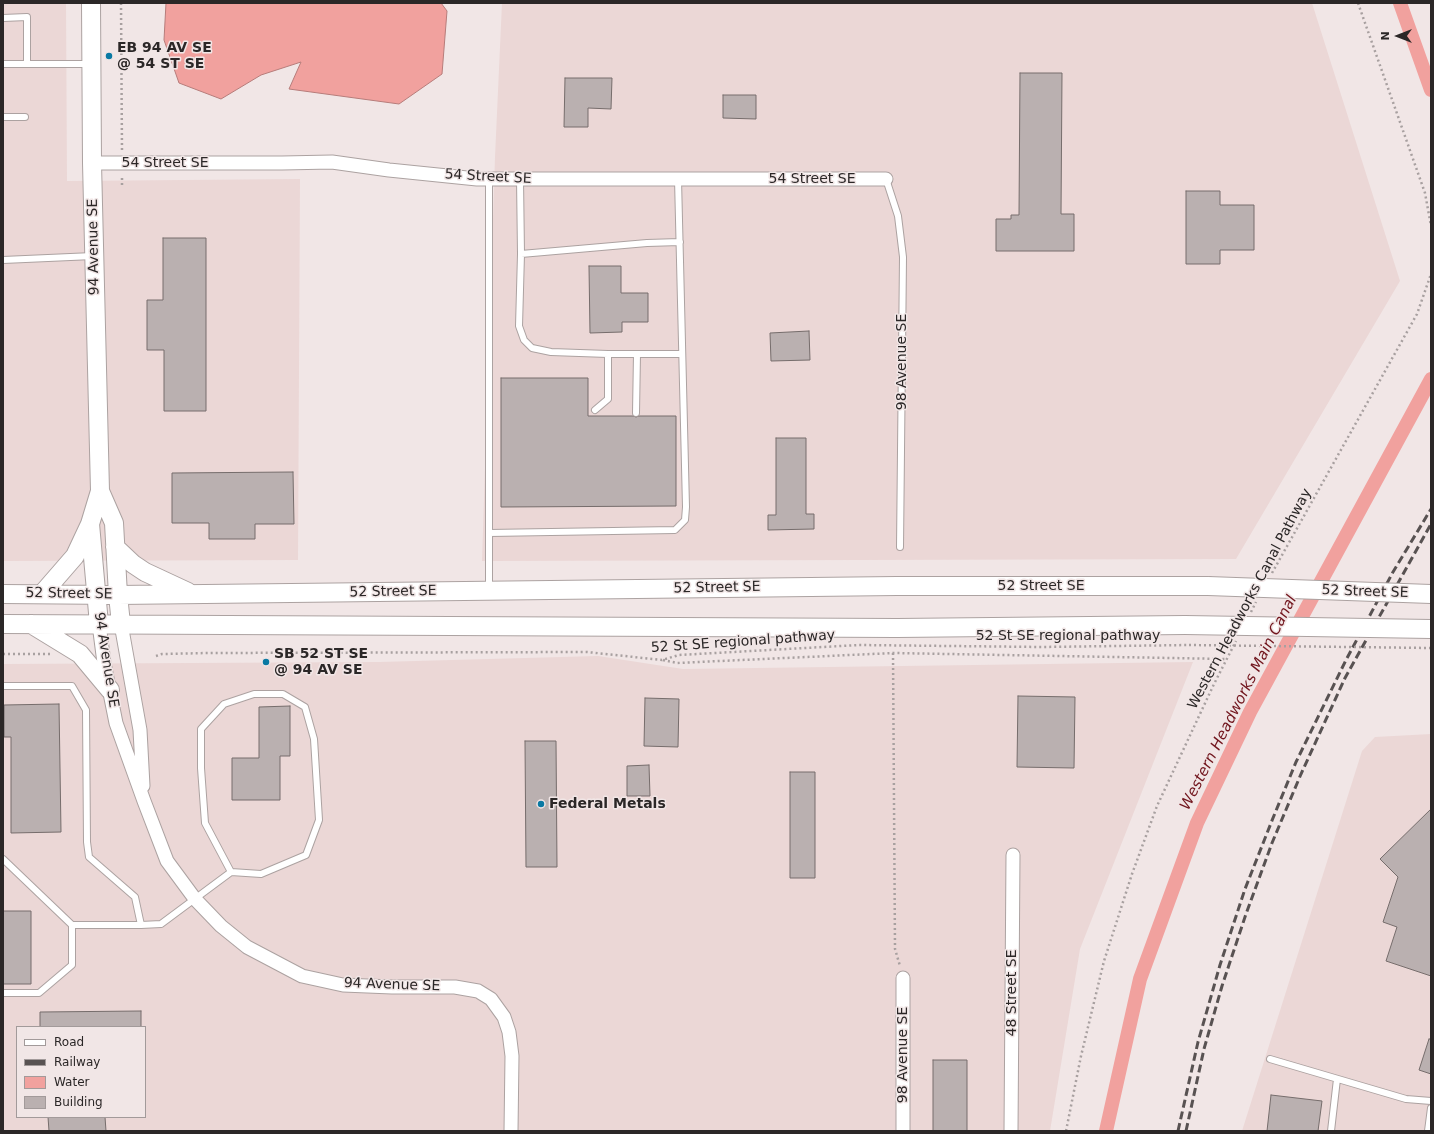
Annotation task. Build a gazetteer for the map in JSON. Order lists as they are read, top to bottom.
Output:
{
  "streets": {
    "main road": ["94 Avenue SE", "52 Street SE"],
    "street": ["54 Street SE", "98 Avenue SE", "48 Street SE"],
    "path": ["Western Headworks Canal Pathway", "52 St SE regional pathway"]
  },
  "crossings": [
    ["54 Street SE", "94 Avenue SE"],
    ["54 Street SE", "98 Avenue SE"],
    ["94 Avenue SE", "52 Street SE"]
  ],
  "water": ["Western Headworks Main Canal"],
  "places": ["EB 94 AV SE @ 54 ST SE", "SB 52 ST SE @ 94 AV SE", "Federal Metals"],
  "legend": [
    "Road",
    "Railway",
    "Water",
    "Building"
  ],
  "north": "left"
}
